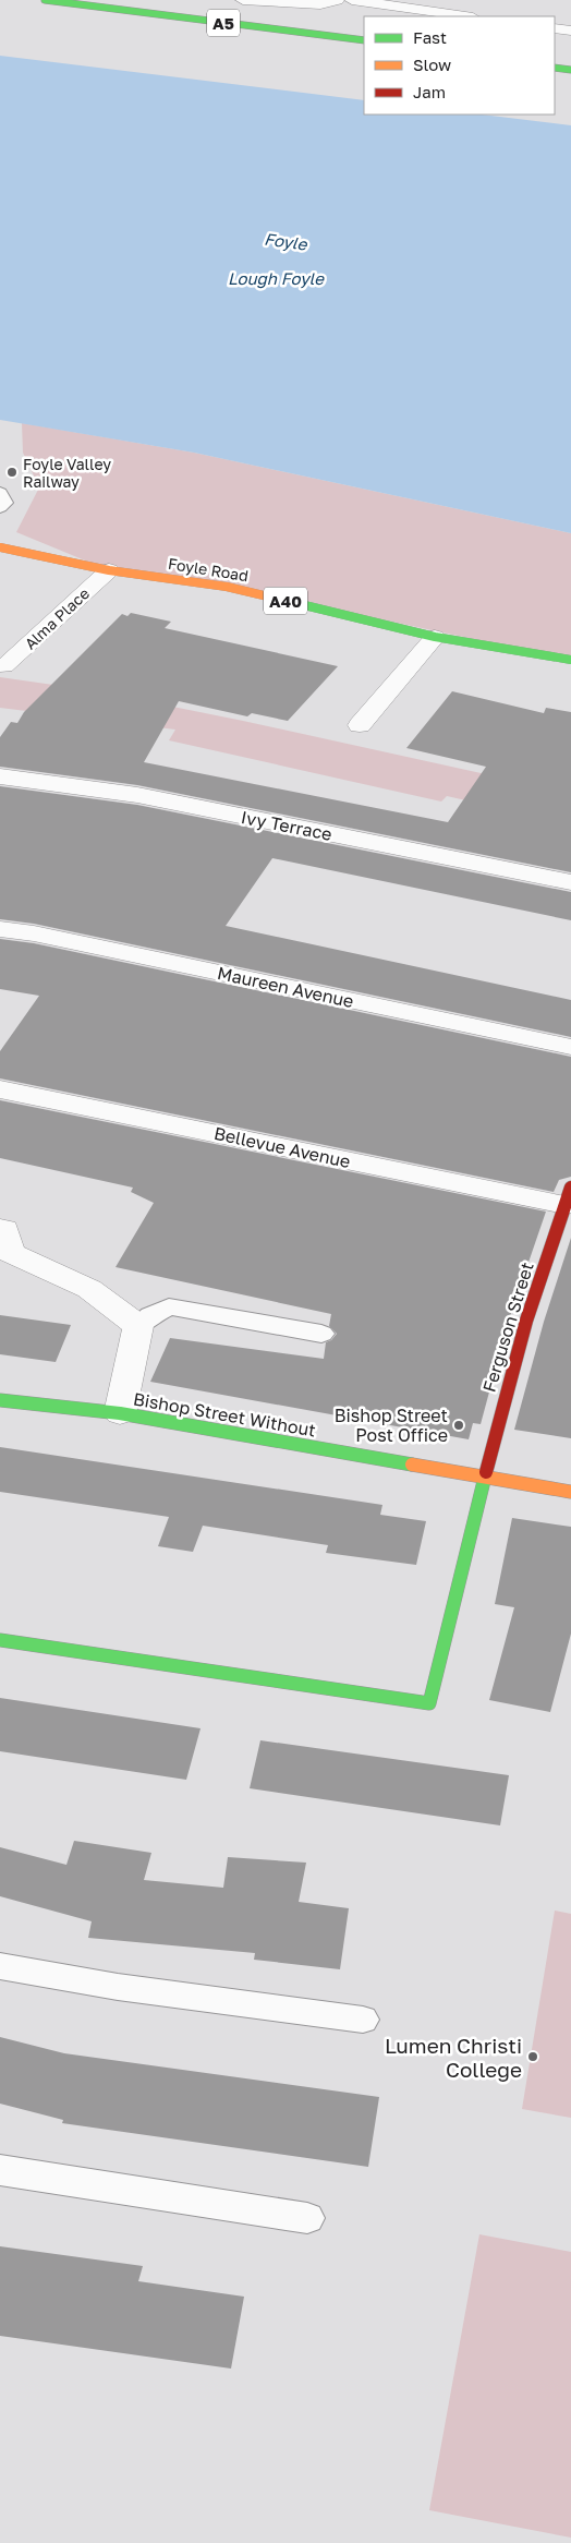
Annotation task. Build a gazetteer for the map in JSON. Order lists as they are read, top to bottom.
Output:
{
  "streets": {
    "main road": [
      "A5",
      "Foyle Road",
      "A40",
      "Ferguson Street",
      "Bishop Street Without"
    ],
    "street": [
      "Alma Place",
      "Ivy Terrace",
      "Maureen Avenue",
      "Bellevue Avenue"
    ]
  },
  "crossings": [
    ["Foyle Road", "Alma Place"],
    ["Bellevue Avenue", "Ferguson Street"],
    ["Ferguson Street", "Bishop Street Without"]
  ],
  "water": ["Foyle", "Lough Foyle"],
  "places": ["Foyle Valley Railway", "Bishop Street Post Office", "Lumen Christi College"],
  "legend": ["Fast", "Slow", "Jam"]
}
